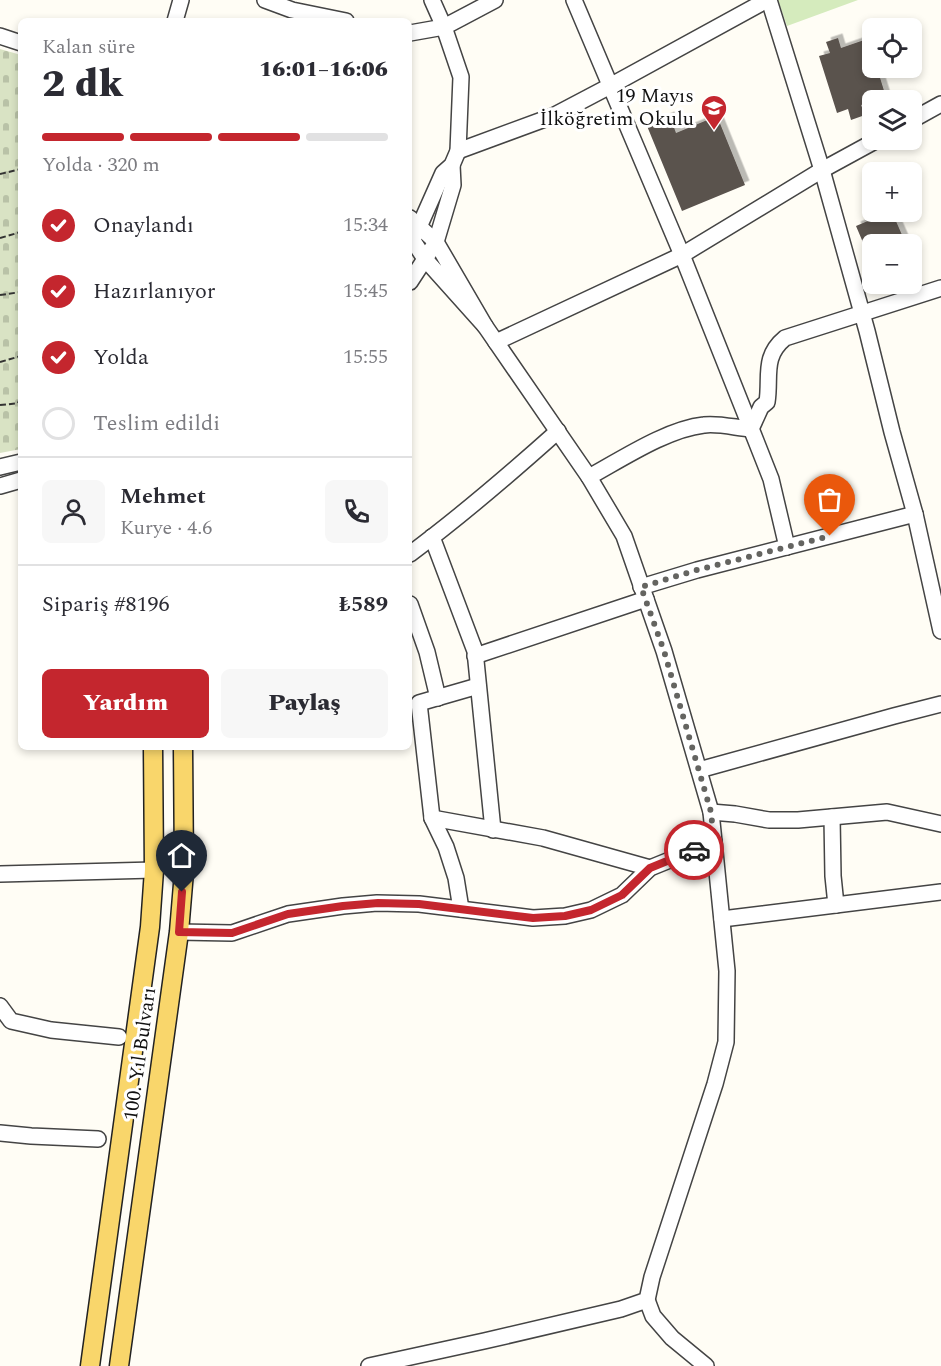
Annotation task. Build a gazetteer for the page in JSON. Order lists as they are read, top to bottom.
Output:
{
  "streets": {
    "main road": ["100. Yıl Bulvarı"]
  },
  "places": {
    "school or university": ["19 Mayıs İlköğretim Okulu"]
  },
  "page": {
    "map_buttons": ["+", "−"],
    "heading": ["2 dk", "Kalan süre", "16:01–16:06"],
    "panel": [
      "Mehmet",
      "Kurye · 4.6",
      "Sipariş #8196",
      "₺589"
    ],
    "bar": "Yolda · 320 m",
    "list": [
      ["Onaylandı", "15:34"],
      ["Hazırlanıyor", "15:45"],
      ["Yolda", "15:55"],
      "Teslim edildi"
    ],
    "buttons": ["Yardım", "Paylaş"]
  }
}
